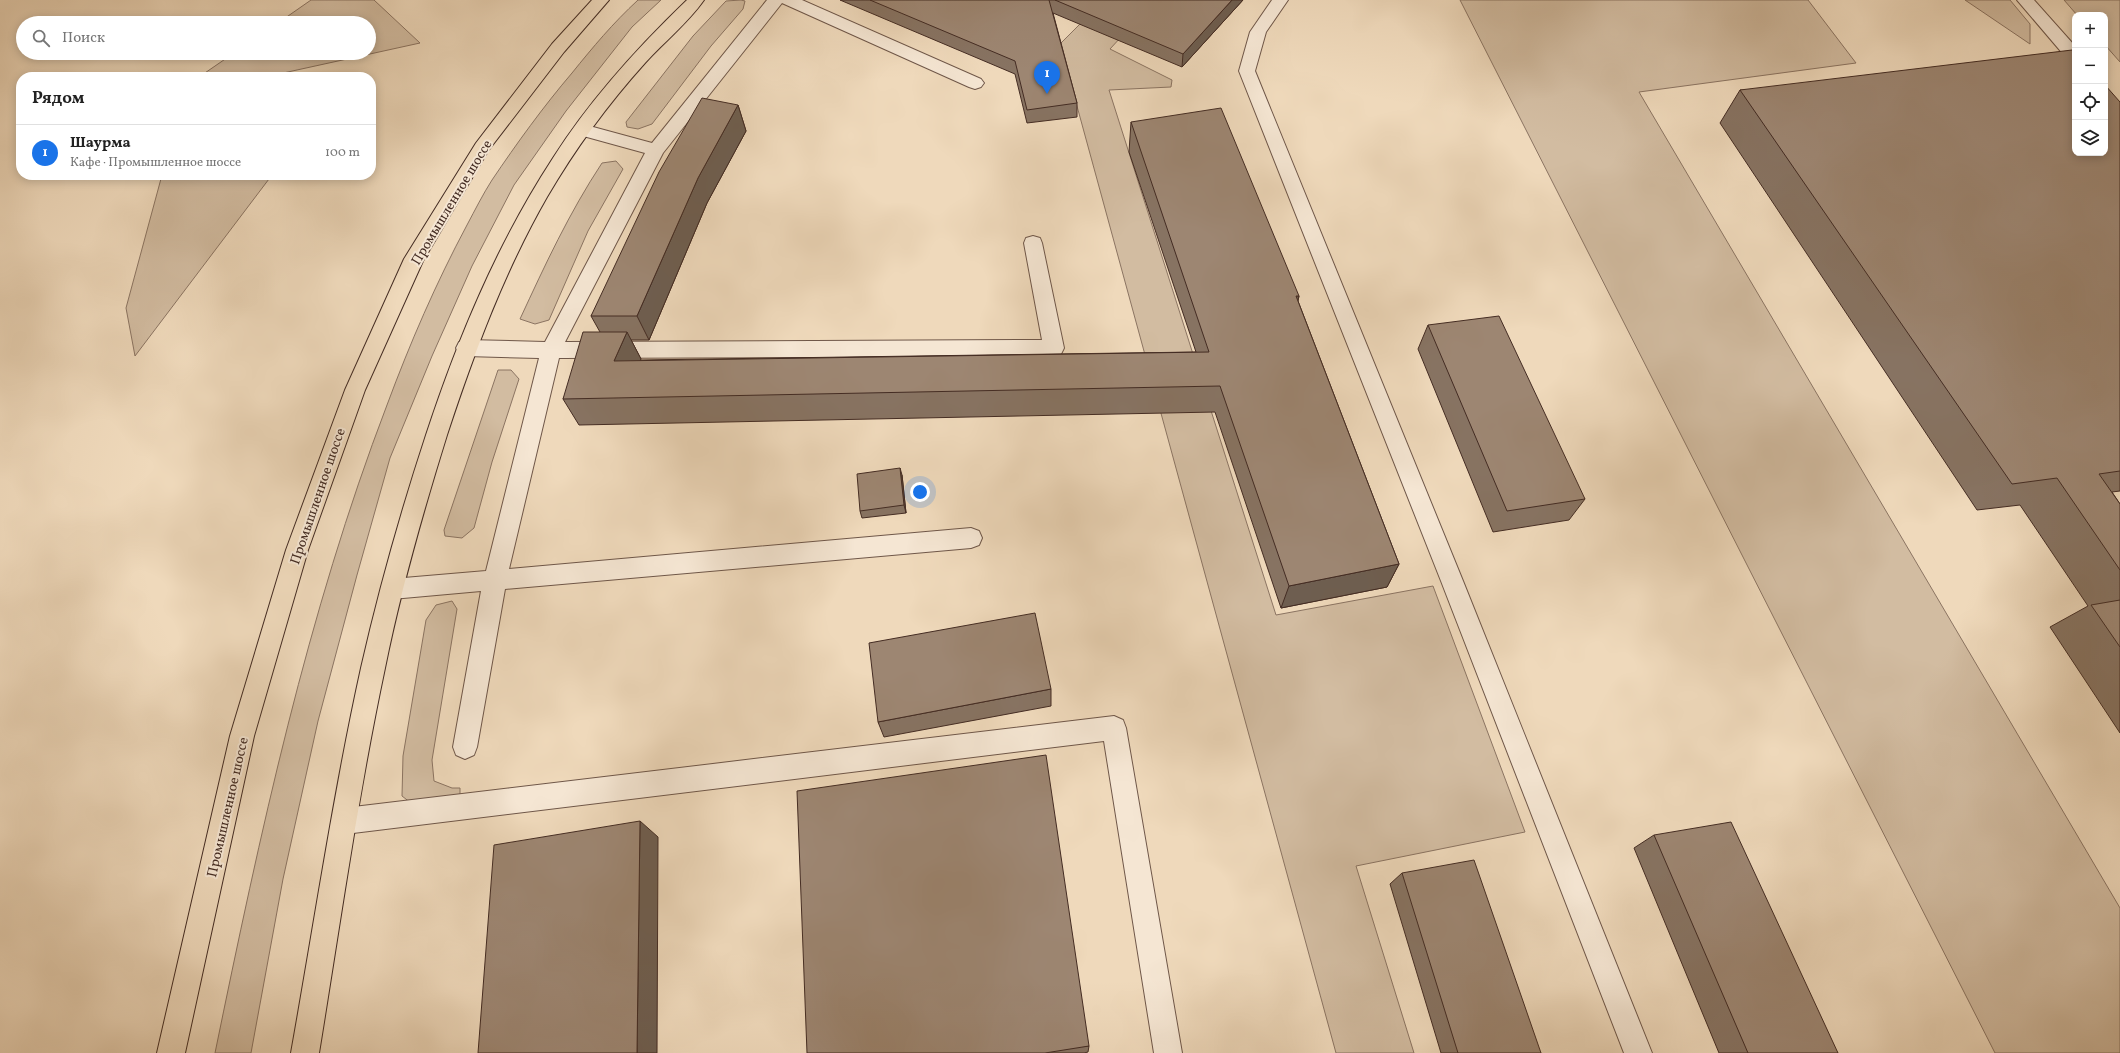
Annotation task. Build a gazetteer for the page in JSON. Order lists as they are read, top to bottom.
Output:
{
  "streets": {
    "main road": ["Промышленное шоссе"]
  },
  "page": {
    "map_buttons": ["+", "−"],
    "search": "Поиск",
    "pins": "1",
    "heading": "Рядом",
    "list": [
      {
        "mark": "1",
        "name": "Шаурма",
        "note": "Кафе · Промышленное шоссе",
        "value": "100 m"
      }
    ]
  }
}
